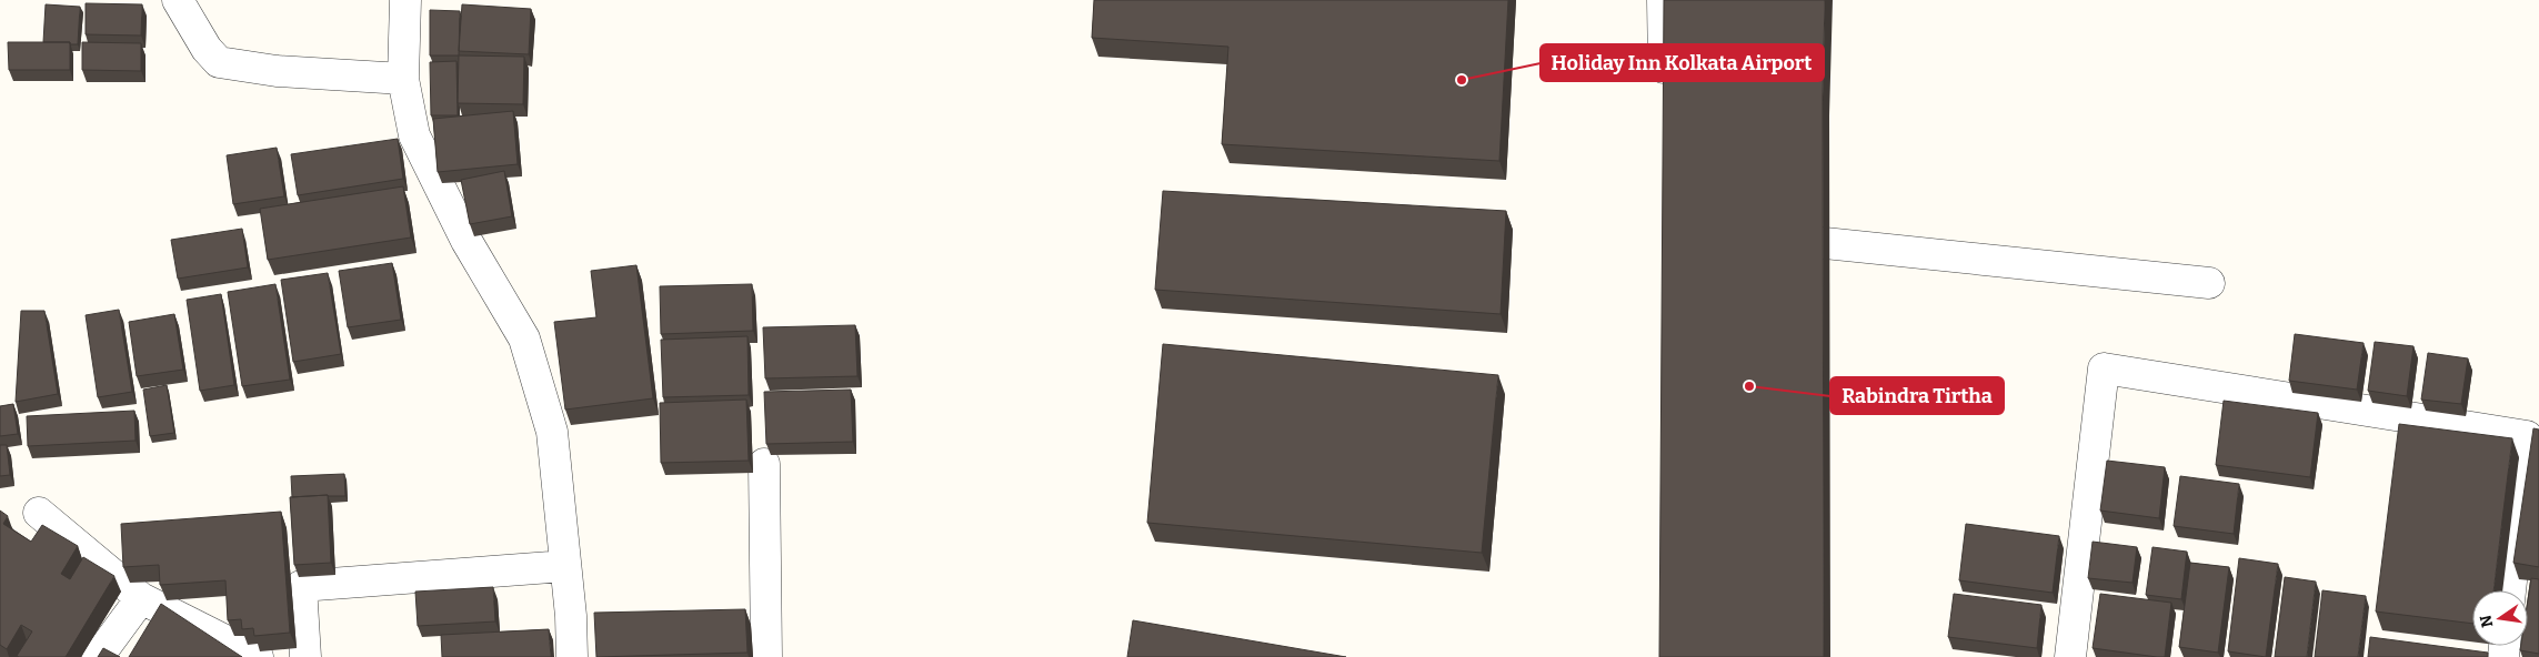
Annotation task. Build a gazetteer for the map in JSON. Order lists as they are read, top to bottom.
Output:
{
  "places": ["Holiday Inn Kolkata Airport", "Rabindra Tirtha"],
  "north": "left"
}
